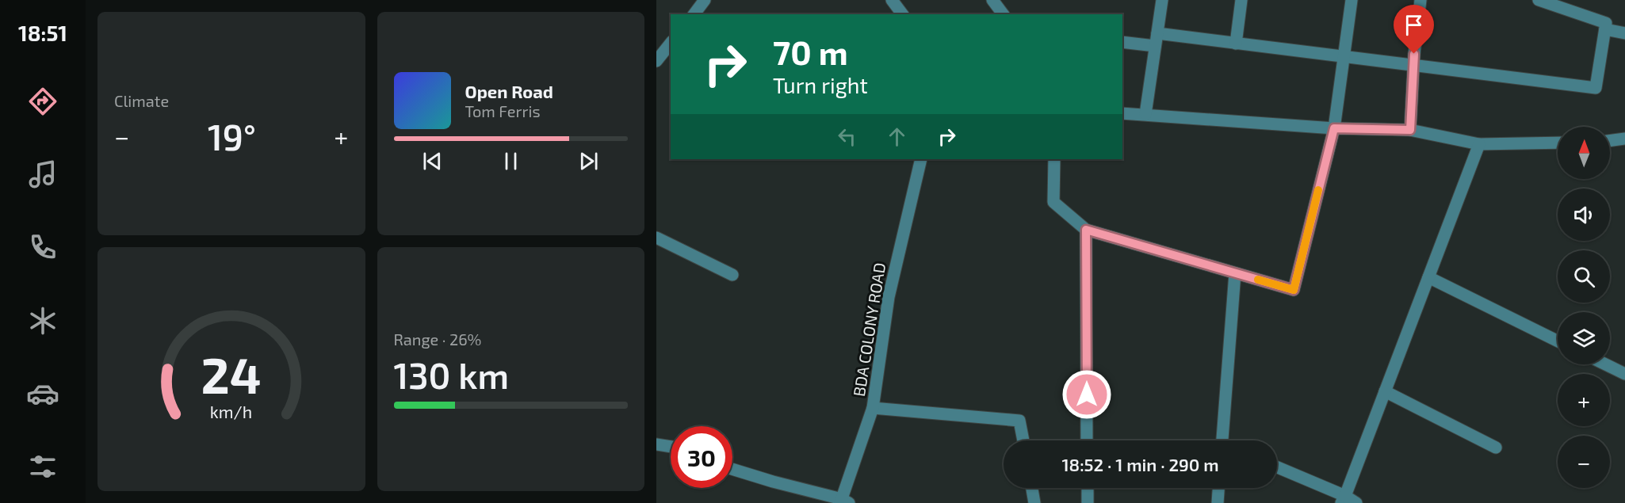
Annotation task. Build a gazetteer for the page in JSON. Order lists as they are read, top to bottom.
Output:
{
  "streets": {
    "street": ["BDA COLONY ROAD"]
  },
  "north": "top",
  "page": {
    "tabs": "18:51",
    "tile": [
      "Climate",
      ["Range · 26%", "130 km"]
    ],
    "turn": ["70 m", "Turn right"],
    "song": ["Open Road", "Tom Ferris"],
    "heat": ["−", "19°", "+"],
    "map_buttons": ["+", "−"],
    "limit": "30",
    "trip": "18:52 · 1 min · 290 m",
    "gauge": ["24", "km/h"]
  }
}
